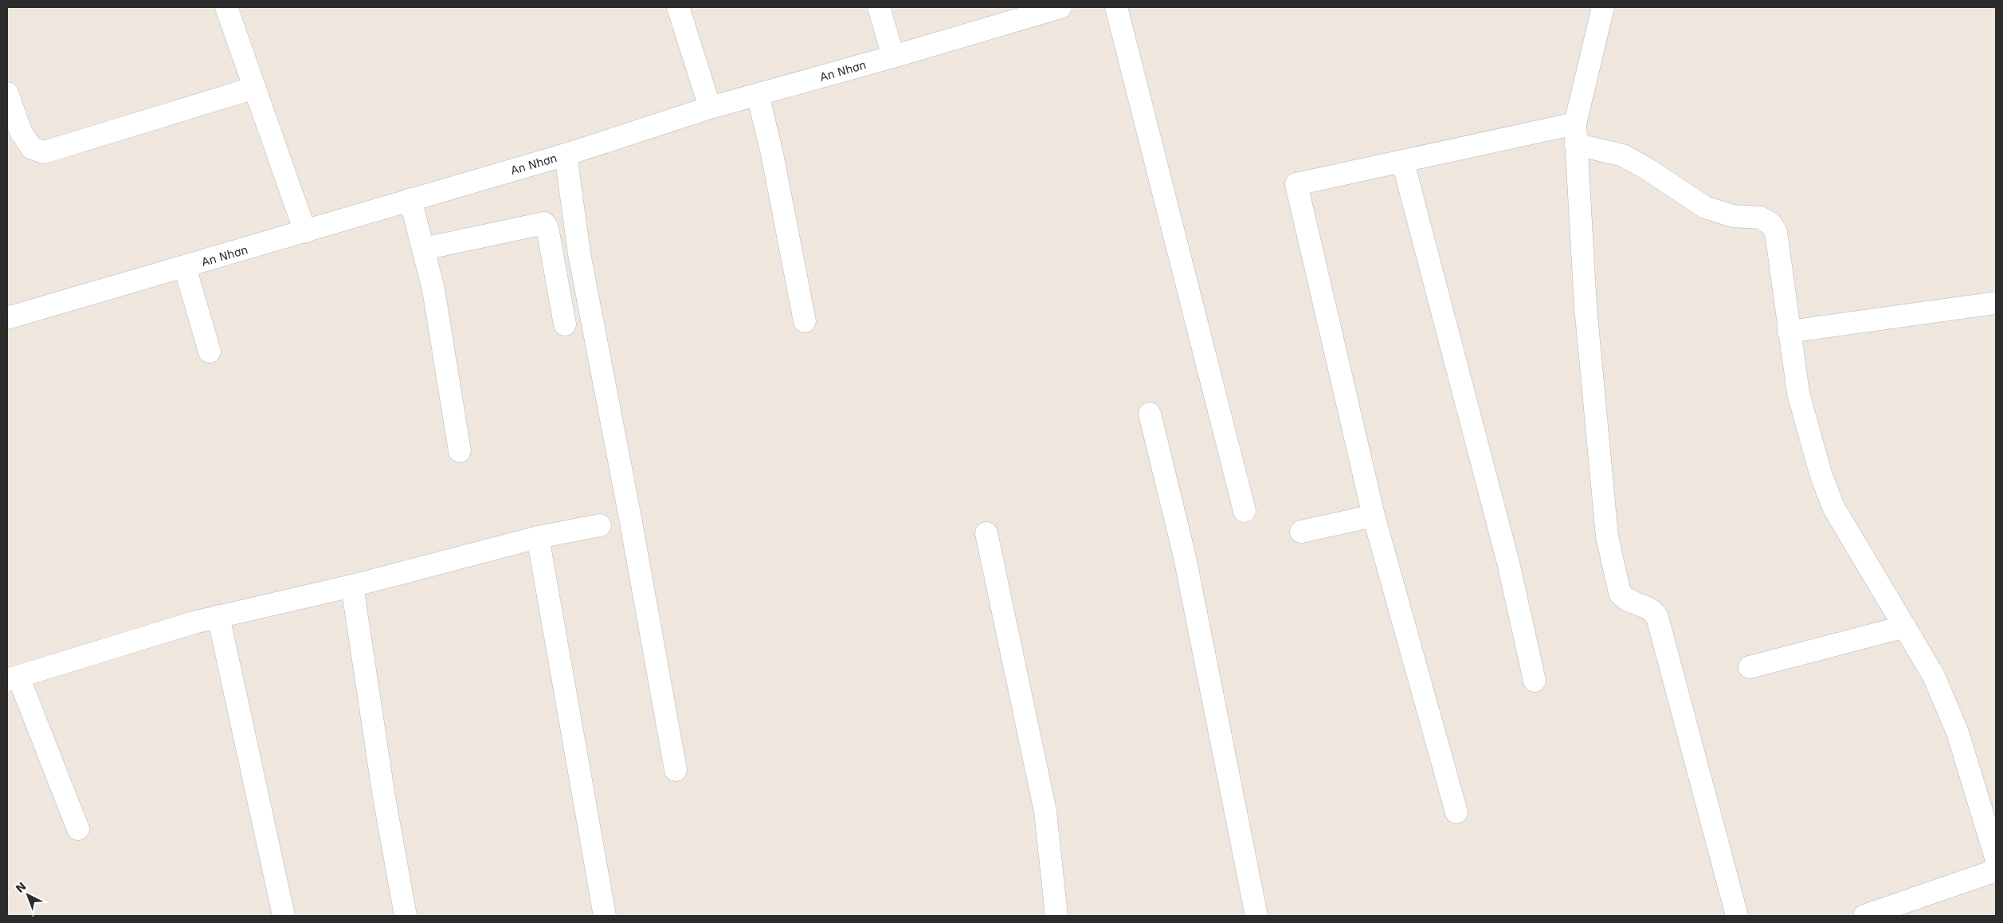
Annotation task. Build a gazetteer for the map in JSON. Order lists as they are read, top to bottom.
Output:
{
  "streets": {
    "street": ["An Nhơn"]
  },
  "north": "top left"
}
